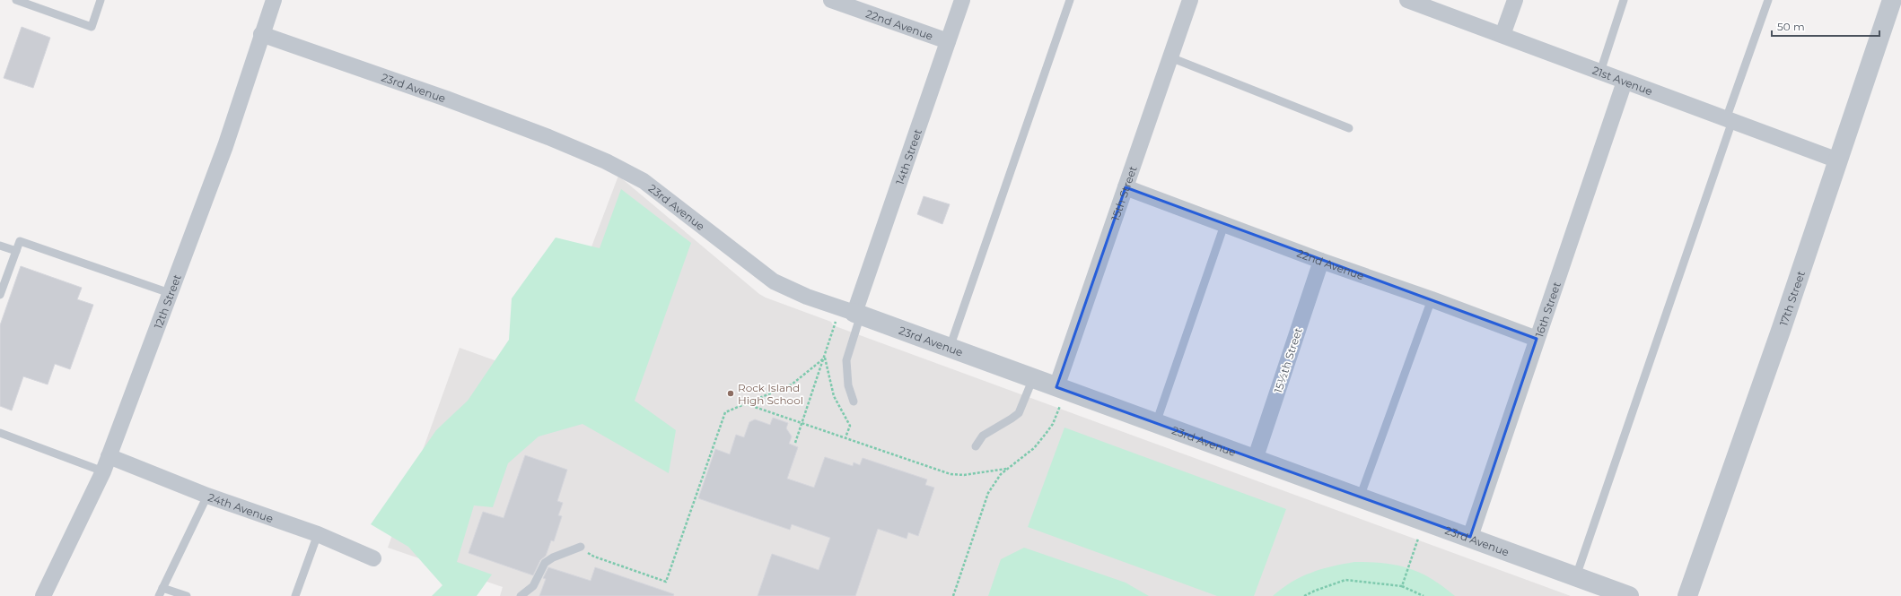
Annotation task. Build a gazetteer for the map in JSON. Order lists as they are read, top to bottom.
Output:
{
  "streets": {
    "street": [
      "22nd Avenue",
      "21st Avenue",
      "23rd Avenue",
      "14th Street",
      "15th Street",
      "17th Street",
      "12th Street",
      "16th Street",
      "15½th Street",
      "24th Avenue"
    ]
  },
  "crossings": [
    ["22nd Avenue", "14th Street"],
    ["22nd Avenue", "15th Street"],
    ["22nd Avenue", "16th Street"],
    ["22nd Avenue", "15½th Street"],
    ["21st Avenue", "17th Street"],
    ["21st Avenue", "16th Street"],
    ["23rd Avenue", "14th Street"],
    ["23rd Avenue", "15th Street"],
    ["23rd Avenue", "12th Street"],
    ["23rd Avenue", "16th Street"],
    ["23rd Avenue", "15½th Street"],
    ["12th Street", "24th Avenue"]
  ],
  "places": ["Rock Island High School"],
  "scale_bar": "50 m"
}
